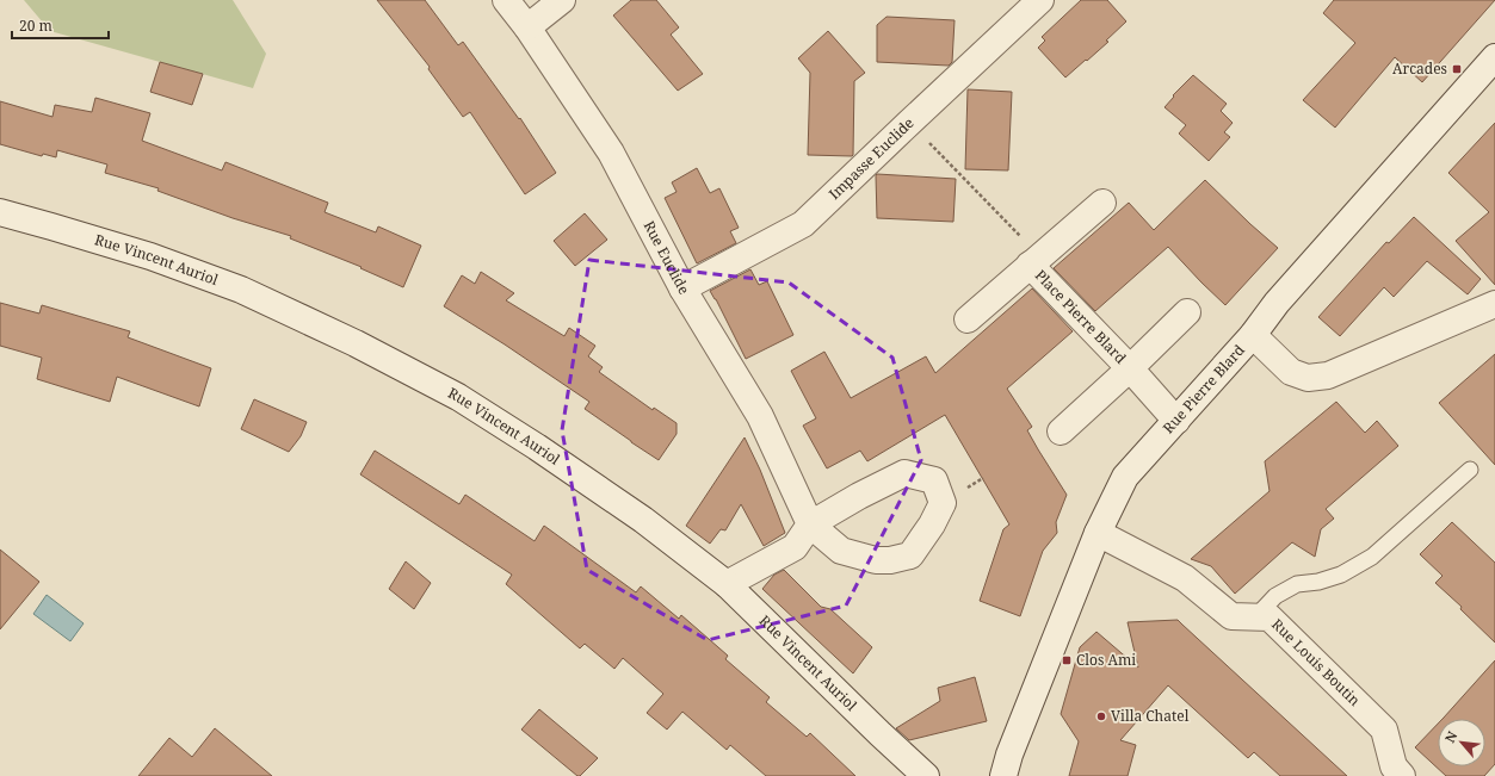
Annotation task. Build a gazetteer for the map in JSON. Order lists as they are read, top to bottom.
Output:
{
  "streets": {
    "street": [
      "Impasse Euclide",
      "Rue Euclide",
      "Rue Vincent Auriol",
      "Place Pierre Blard",
      "Rue Pierre Blard",
      "Rue Louis Boutin"
    ]
  },
  "crossings": [
    ["Impasse Euclide", "Rue Euclide"],
    ["Rue Euclide", "Rue Vincent Auriol"],
    ["Place Pierre Blard", "Rue Pierre Blard"],
    ["Rue Pierre Blard", "Rue Louis Boutin"]
  ],
  "places": {
    "transit": ["Arcades", "Clos Ami"],
    "other": ["Villa Chatel"]
  },
  "scale_bar": "20 m",
  "north": "top left"
}
